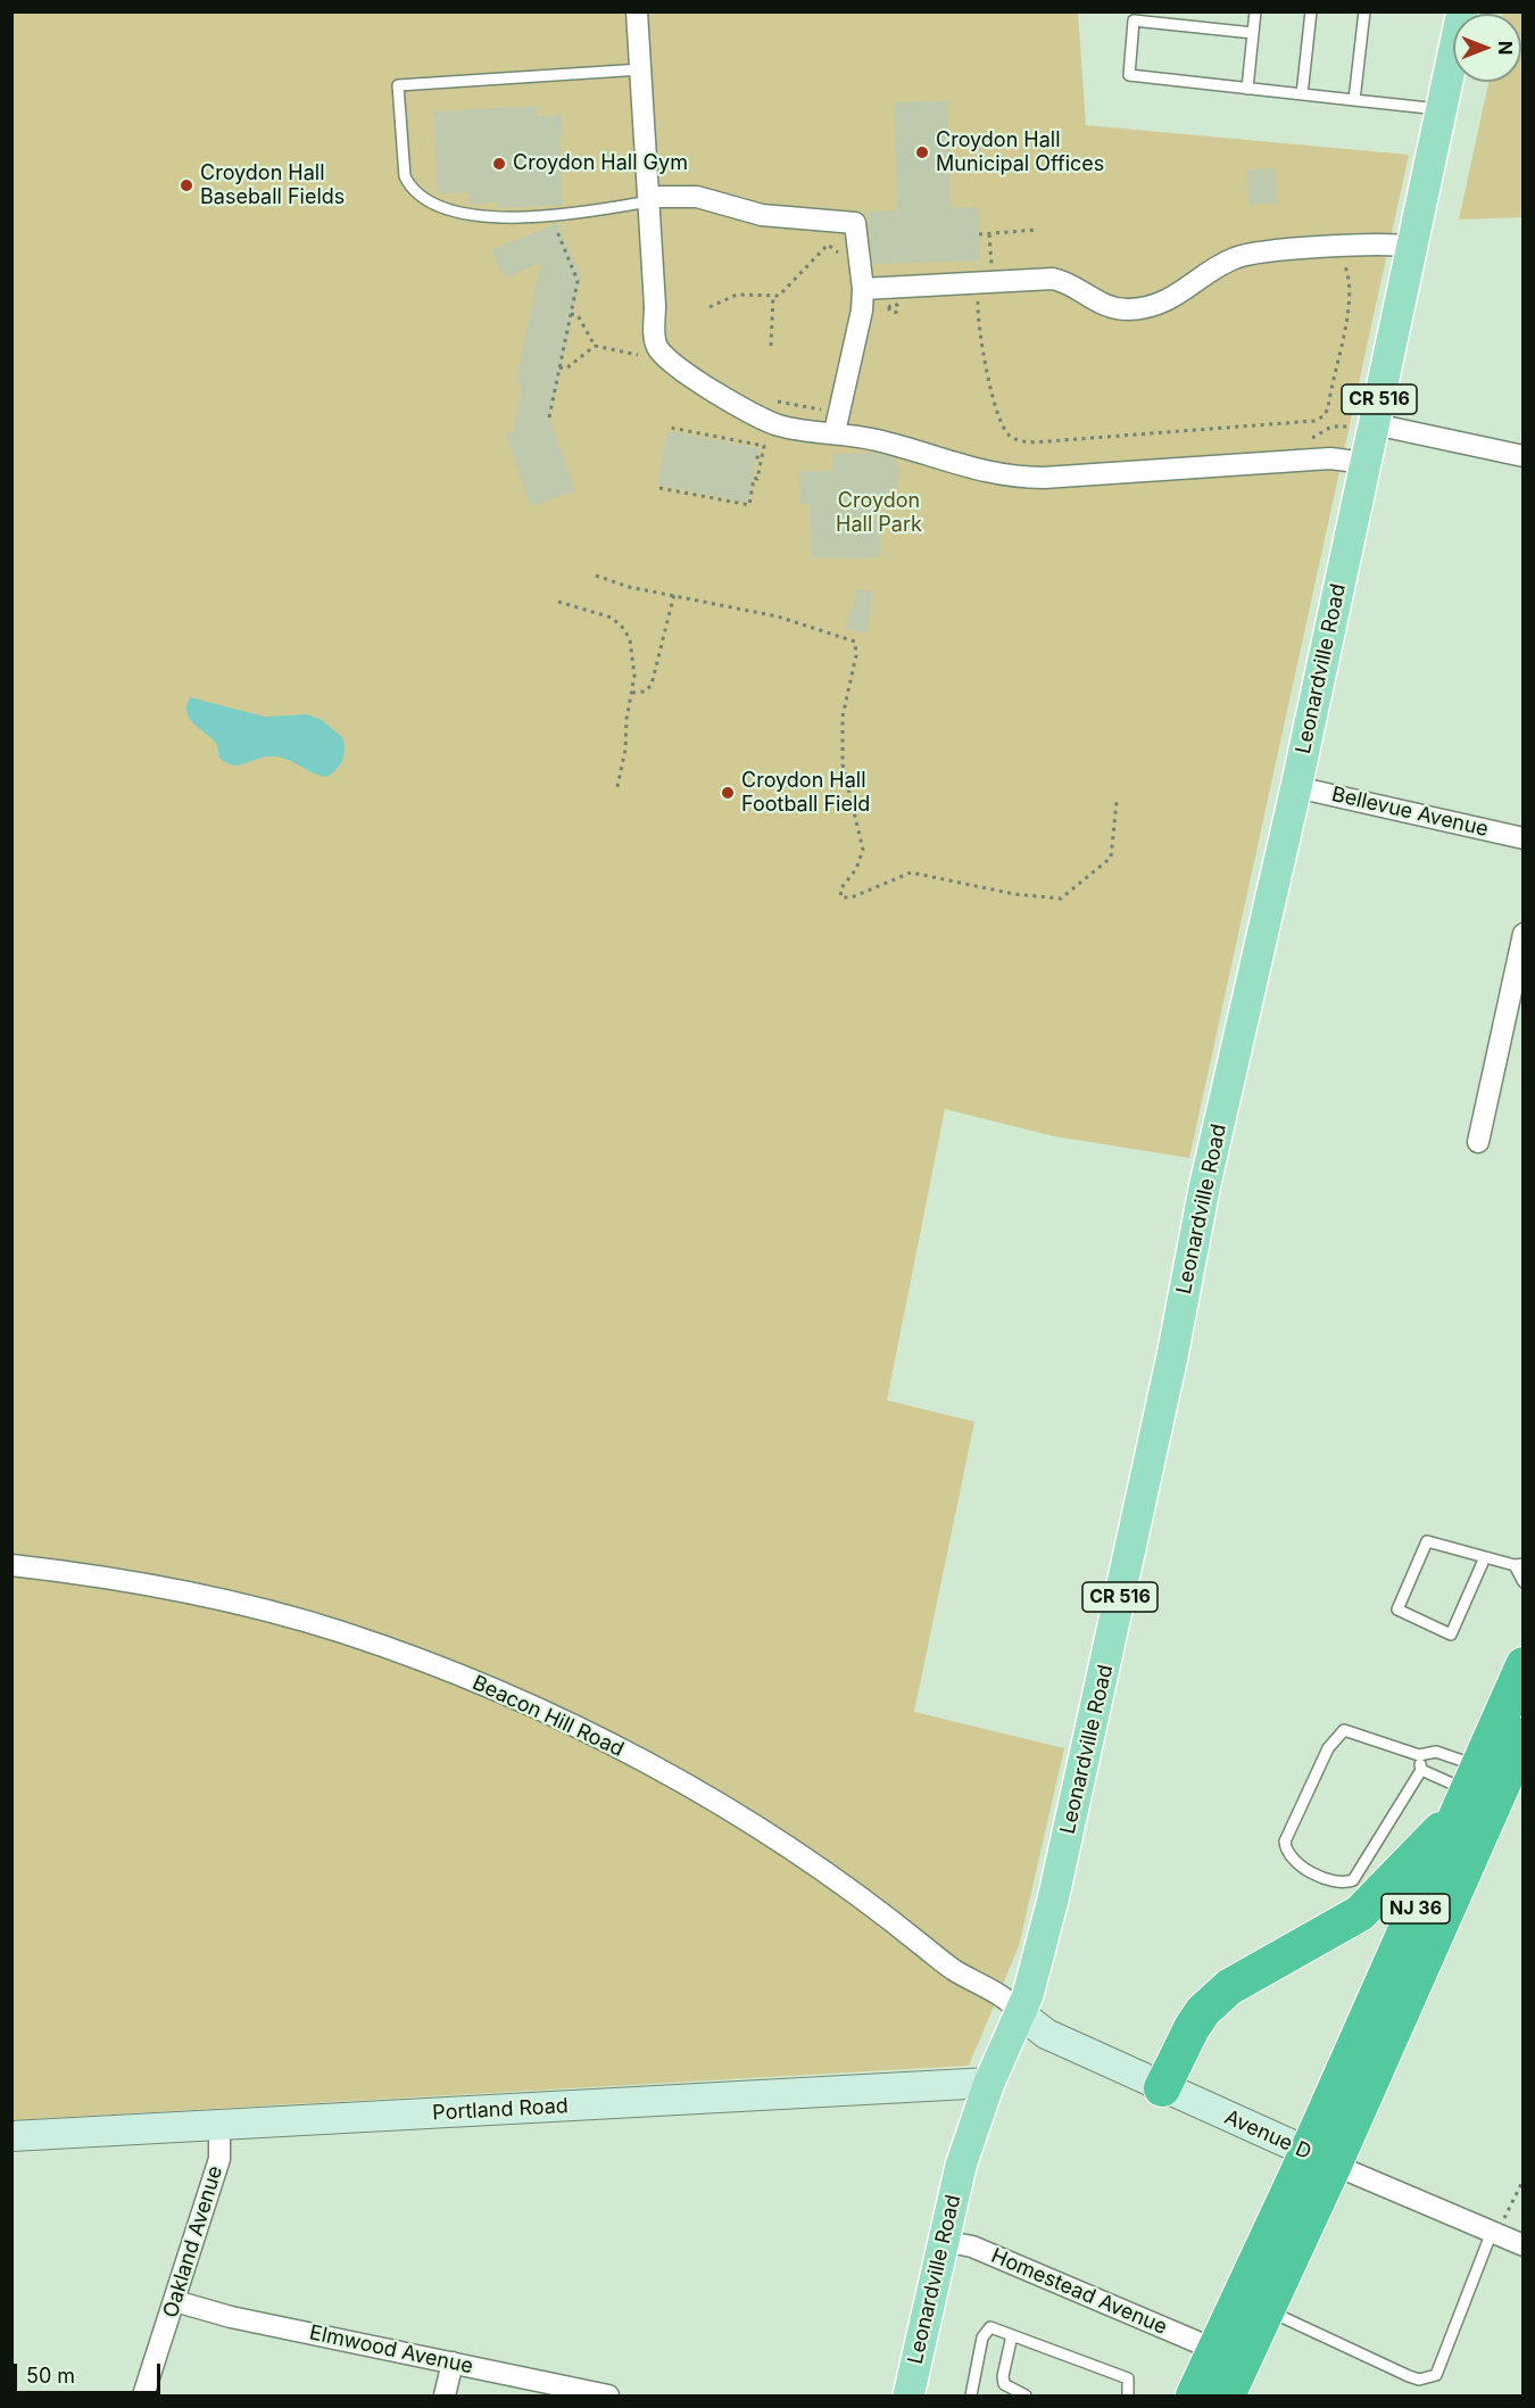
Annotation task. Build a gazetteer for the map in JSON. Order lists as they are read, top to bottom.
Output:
{
  "streets": {
    "highway": ["NJ 36"],
    "main road": ["CR 516", "Leonardville Road"],
    "street": [
      "Bellevue Avenue",
      "Beacon Hill Road",
      "Portland Road",
      "Avenue D",
      "Oakland Avenue",
      "Homestead Avenue",
      "Elmwood Avenue"
    ]
  },
  "crossings": [
    ["Leonardville Road", "Bellevue Avenue"],
    ["Leonardville Road", "Beacon Hill Road"],
    ["Leonardville Road", "Portland Road"],
    ["Leonardville Road", "Avenue D"],
    ["Leonardville Road", "Homestead Avenue"],
    ["Beacon Hill Road", "Avenue D"],
    ["NJ 36", "Avenue D"],
    ["NJ 36", "Homestead Avenue"],
    ["Portland Road", "Oakland Avenue"],
    ["Oakland Avenue", "Elmwood Avenue"]
  ],
  "parks": ["Croydon Hall Park"],
  "places": [
    "Croydon Hall Municipal Offices",
    "Croydon Hall Gym",
    "Croydon Hall Baseball Fields",
    "Croydon Hall Football Field"
  ],
  "scale_bar": "50 m",
  "north": "right"
}
